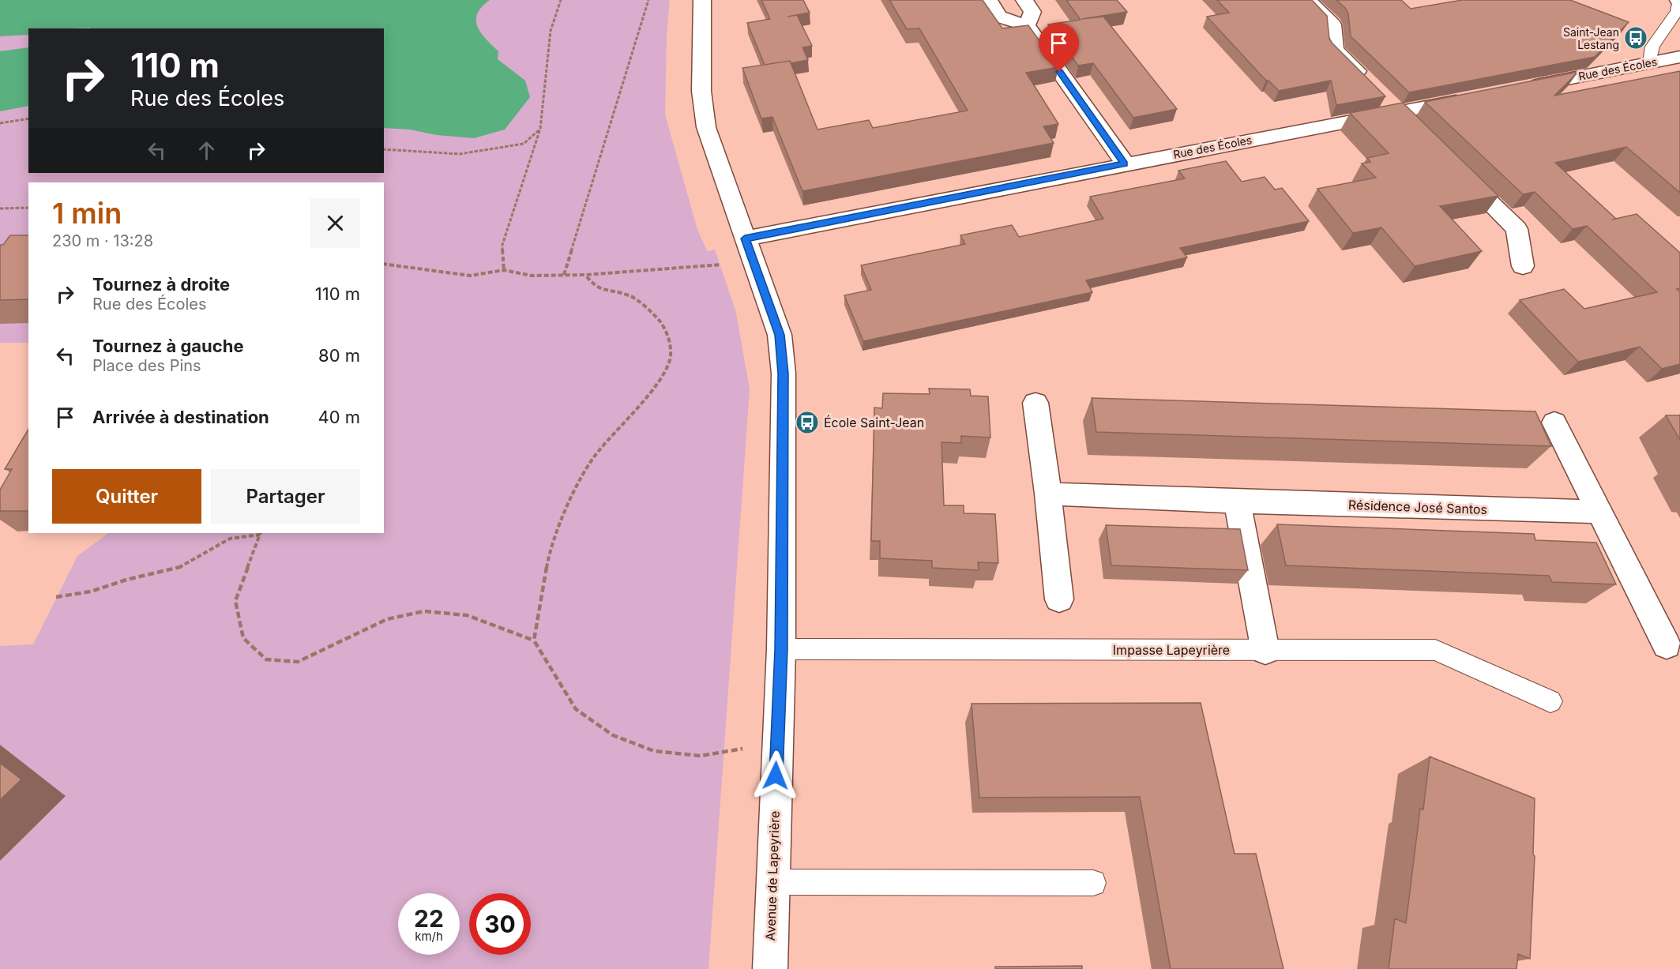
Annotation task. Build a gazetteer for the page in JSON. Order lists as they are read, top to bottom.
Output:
{
  "streets": {
    "street": ["Rue des Écoles", "Résidence José Santos", "Avenue de Lapeyrière"],
    "lane": ["Impasse Lapeyrière"]
  },
  "crossings": [
    ["Rue des Écoles", "Avenue de Lapeyrière"],
    ["Impasse Lapeyrière", "Avenue de Lapeyrière"]
  ],
  "places": {
    "bus stop": ["Saint-Jean Lestang", "École Saint-Jean"]
  },
  "page": {
    "turn": ["110 m", "Rue des Écoles"],
    "heading": ["1 min", "230 m · 13:28"],
    "list": [
      {
        "name": "Tournez à droite",
        "note": "Rue des Écoles",
        "value": "110 m"
      },
      {
        "name": "Tournez à gauche",
        "note": "Place des Pins",
        "value": "80 m"
      },
      {
        "name": "Arrivée à destination",
        "value": "40 m"
      }
    ],
    "buttons": ["Quitter", "Partager"],
    "speed": "22 km/h",
    "limit": "30"
  }
}
